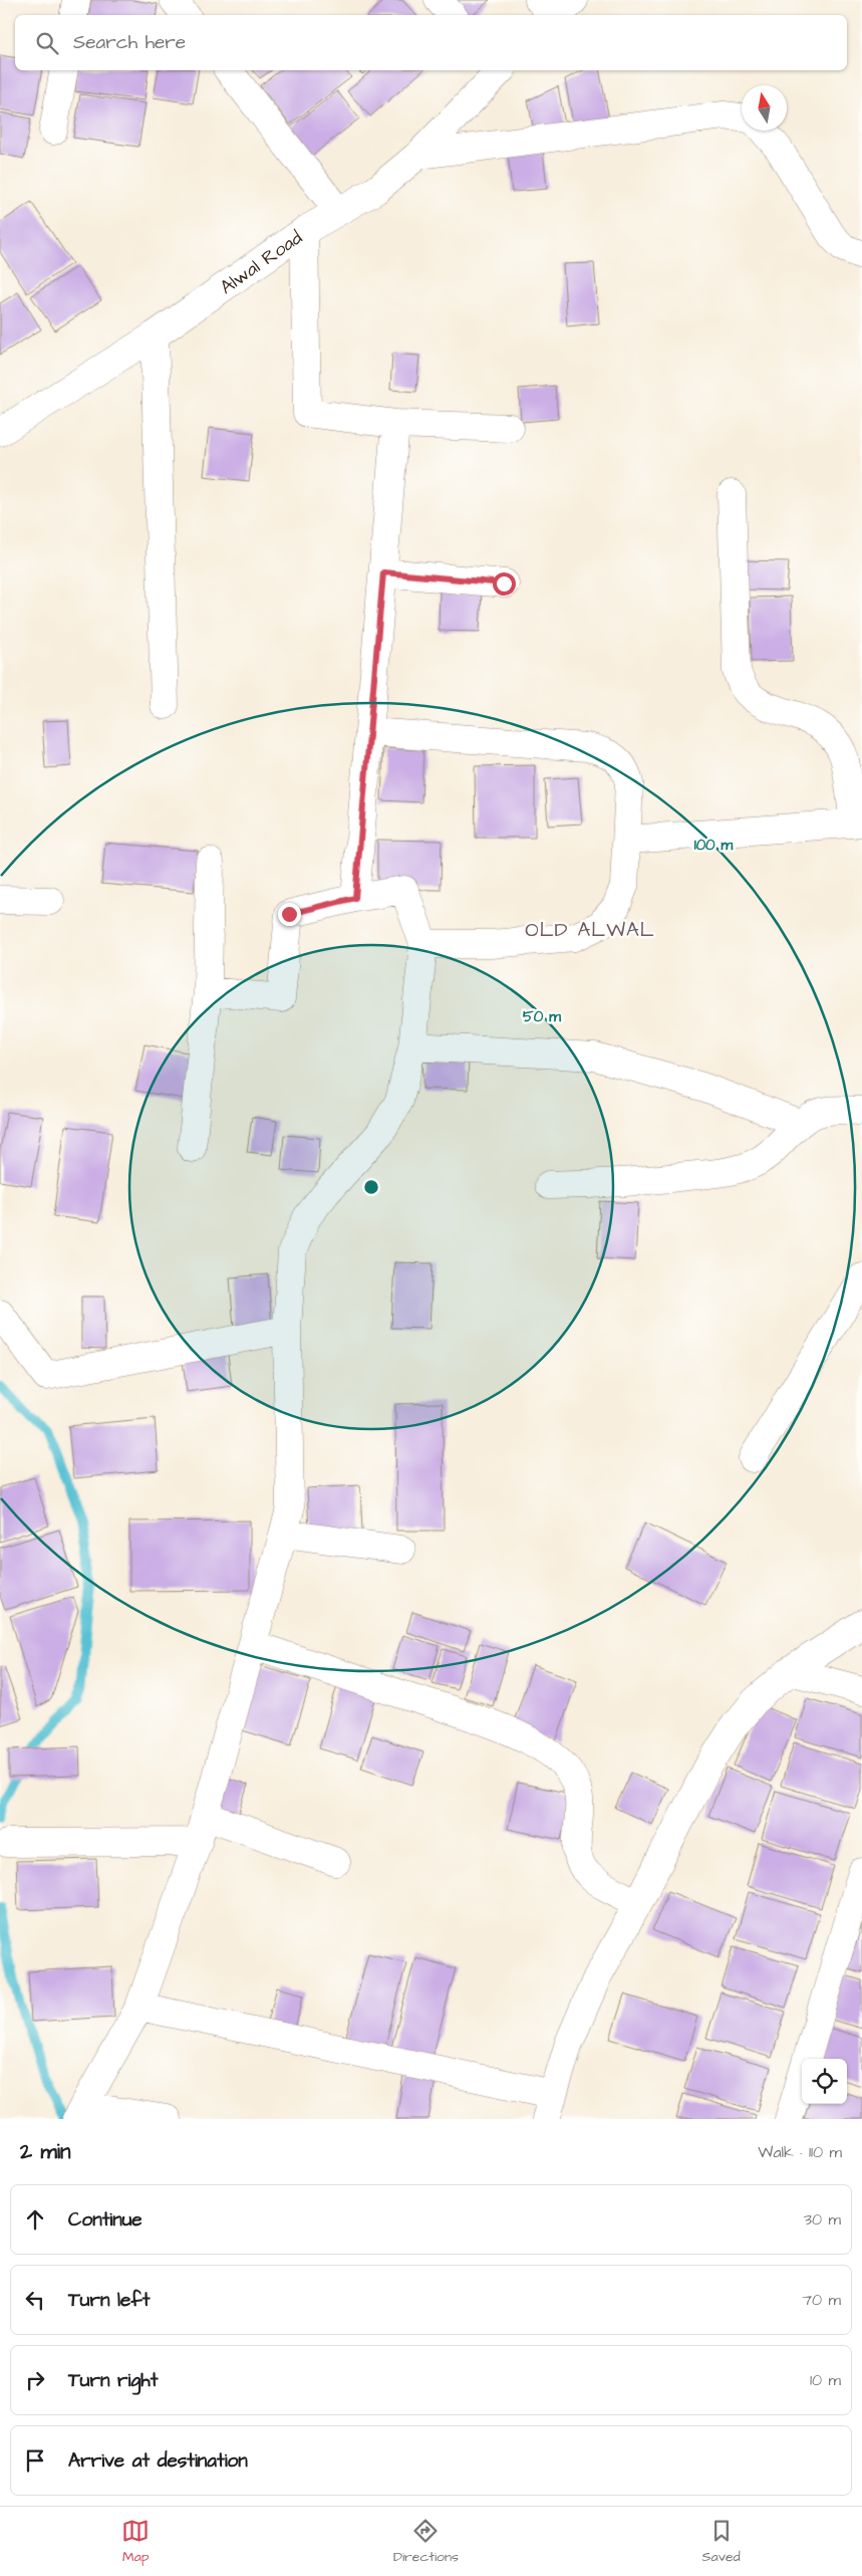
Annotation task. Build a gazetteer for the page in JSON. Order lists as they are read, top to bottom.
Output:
{
  "streets": {
    "street": ["Alwal Road"]
  },
  "districts": ["OLD ALWAL"],
  "north": "top",
  "page": {
    "search": "Search here",
    "heading": ["2 min", "Walk · 110 m"],
    "list": [
      ["Continue", "30 m"],
      ["Turn left", "70 m"],
      ["Turn right", "10 m"],
      "Arrive at destination"
    ],
    "nav": ["Map", "Directions", "Saved"]
  },
  "rings": ["100 m", "50 m"]
}
